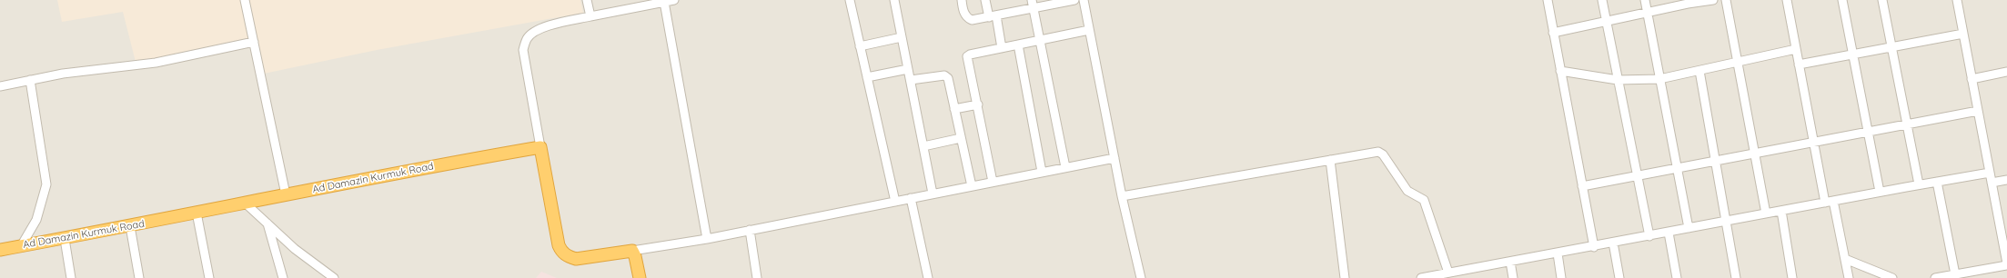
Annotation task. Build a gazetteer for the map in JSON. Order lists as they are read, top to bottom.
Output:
{
  "streets": {
    "highway": ["Ad Damazin Kurmuk Road"]
  }
}
